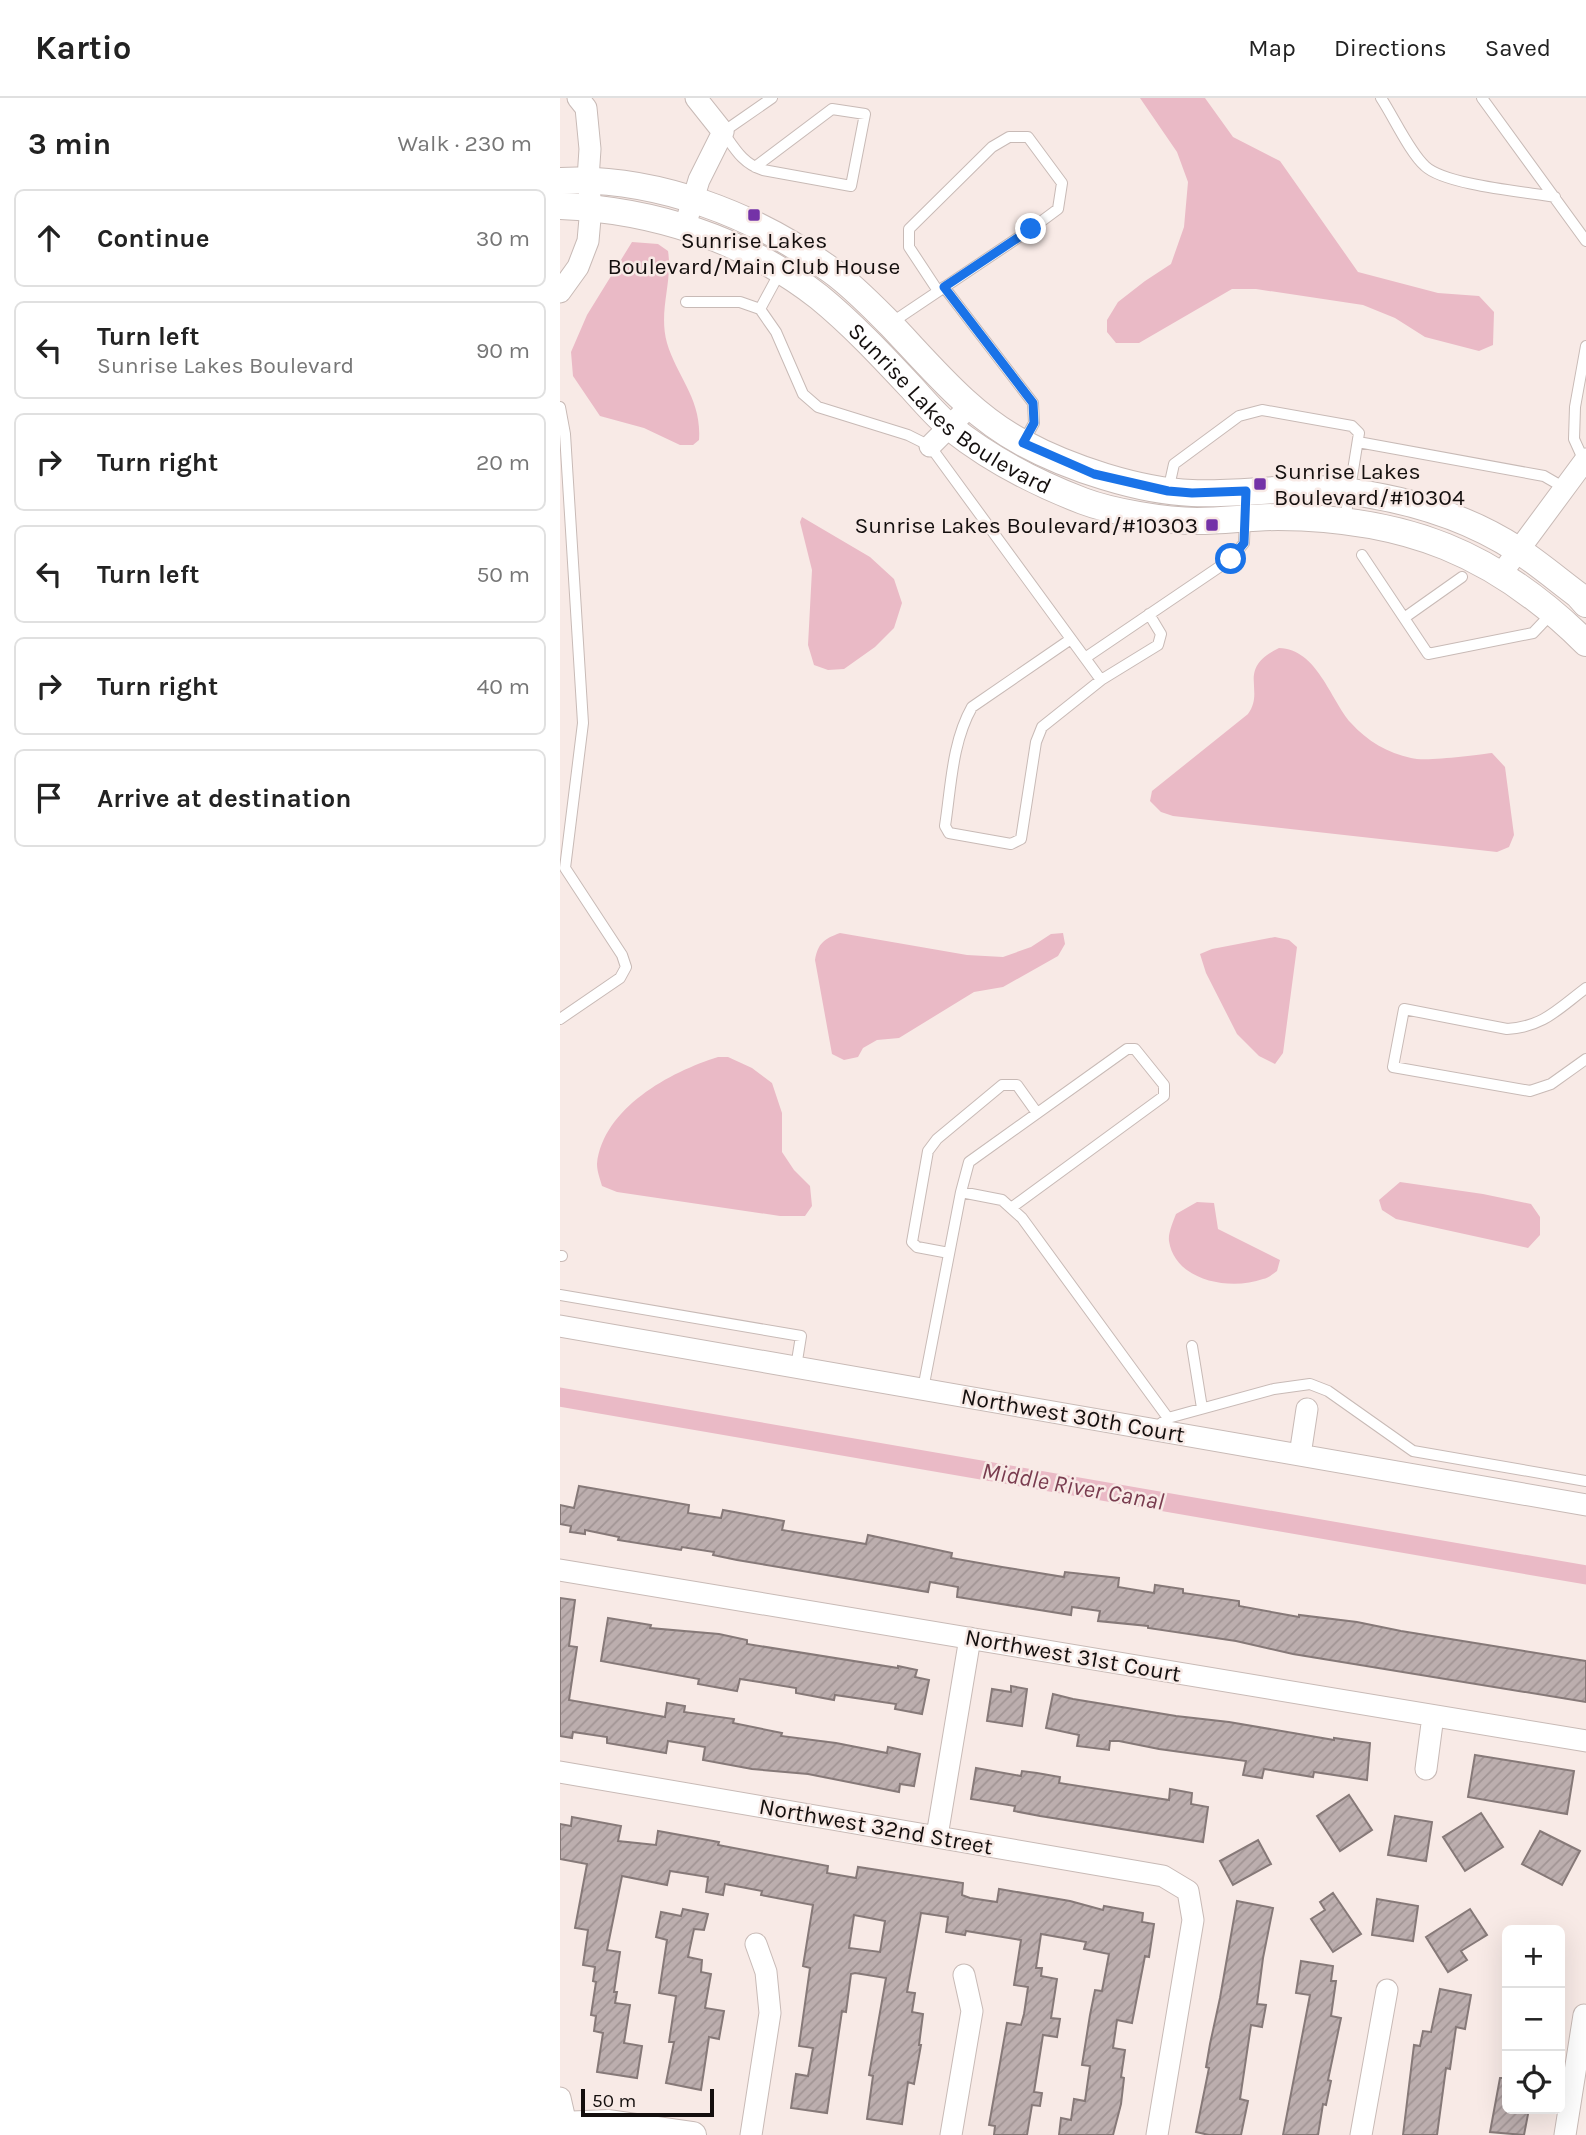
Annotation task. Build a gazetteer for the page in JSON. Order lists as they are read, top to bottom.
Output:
{
  "streets": {
    "street": [
      "Sunrise Lakes Boulevard",
      "Northwest 30th Court",
      "Northwest 31st Court",
      "Northwest 32nd Street"
    ]
  },
  "water": ["Middle River Canal"],
  "places": {
    "transit": ["Sunrise Lakes Boulevard/Main Club House", "Sunrise Lakes Boulevard/#10304", "Sunrise Lakes Boulevard/#10303"]
  },
  "scale_bar": "50 m",
  "page": {
    "header": "Kartio",
    "nav": ["Map", "Directions", "Saved"],
    "heading": ["3 min", "Walk · 230 m"],
    "list": [
      ["Continue", "30 m"],
      ["Turn left", "Sunrise Lakes Boulevard", "90 m"],
      ["Turn right", "20 m"],
      ["Turn left", "50 m"],
      ["Turn right", "40 m"],
      "Arrive at destination"
    ],
    "map_buttons": ["+", "−"],
    "scale": "50 m"
  }
}
